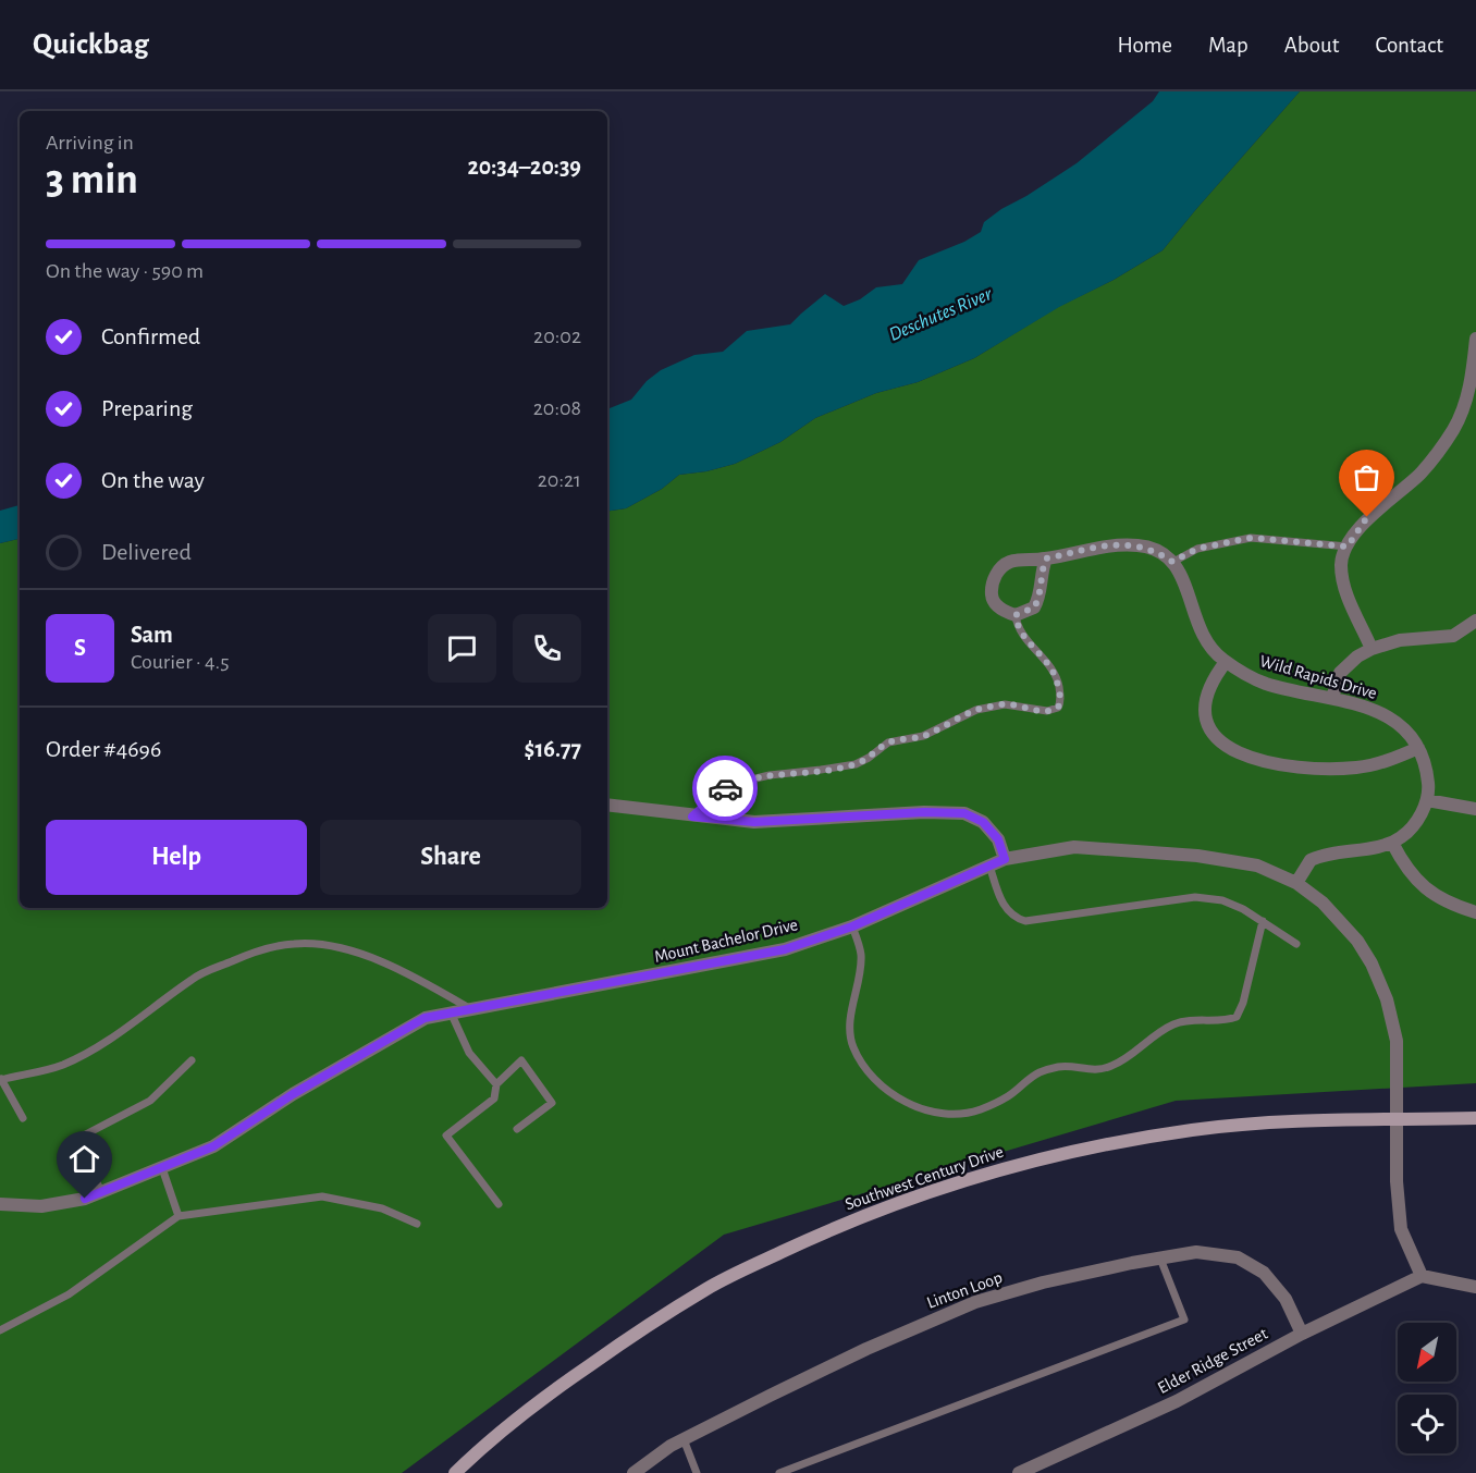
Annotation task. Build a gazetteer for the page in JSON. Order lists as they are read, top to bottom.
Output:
{
  "streets": {
    "main road": ["Southwest Century Drive"],
    "street": [
      "Wild Rapids Drive",
      "Mount Bachelor Drive",
      "Linton Loop",
      "Elder Ridge Street"
    ]
  },
  "crossings": [
    ["Mount Bachelor Drive", "Southwest Century Drive"],
    ["Mount Bachelor Drive", "Elder Ridge Street"],
    ["Linton Loop", "Elder Ridge Street"]
  ],
  "water": ["Deschutes River"],
  "north": "bottom left",
  "page": {
    "header": "Quickbag",
    "nav": [
      "Home",
      "Map",
      "About",
      "Contact"
    ],
    "heading": ["3 min", "Arriving in", "20:34–20:39"],
    "panel": [
      "Sam",
      "Courier · 4.5",
      "Order #4696",
      "$16.77"
    ],
    "bar": "On the way · 590 m",
    "list": [
      ["Confirmed", "20:02"],
      ["Preparing", "20:08"],
      ["On the way", "20:21"],
      "Delivered"
    ],
    "round": "S",
    "buttons": ["Help", "Share"]
  }
}
